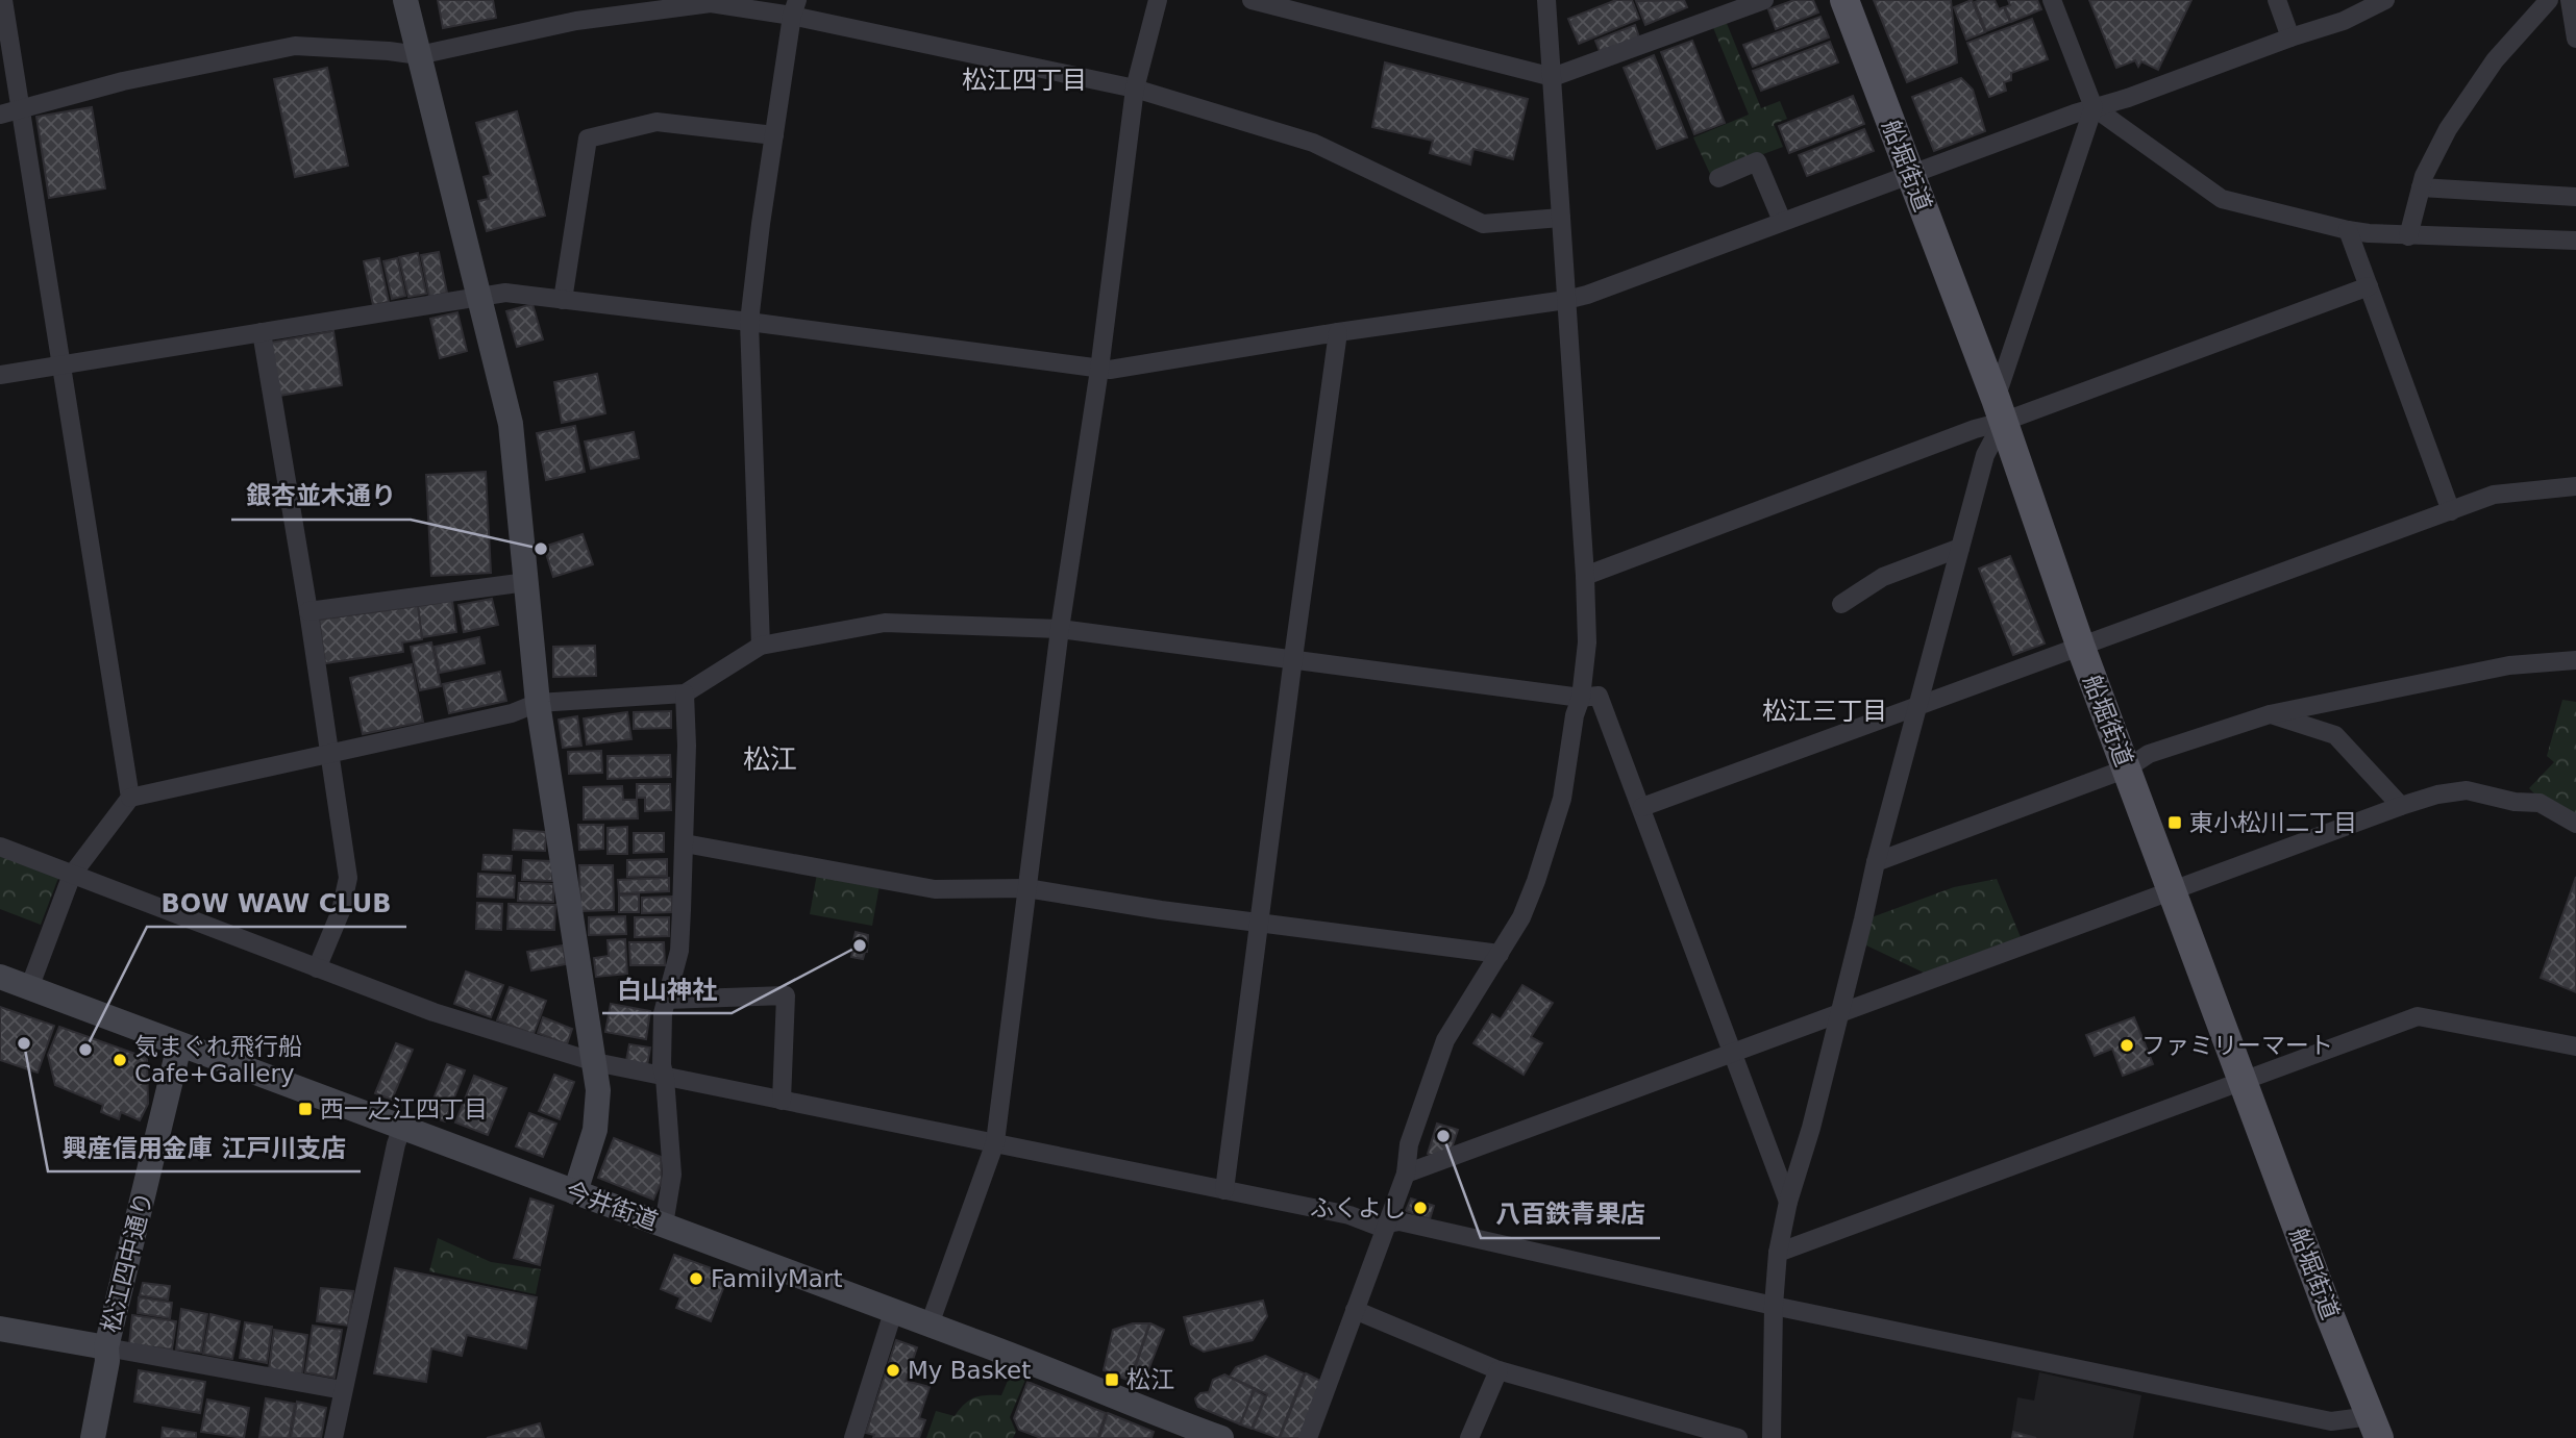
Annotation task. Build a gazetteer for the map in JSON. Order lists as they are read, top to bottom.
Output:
{
  "streets": {
    "main road": ["船堀街道"],
    "street": ["今井街道", "松江四中通り"]
  },
  "crossings": [
    ["今井街道", "松江四中通り"]
  ],
  "districts": ["松江四丁目", "松江三丁目", "松江"],
  "places": {
    "other": [
      "銀杏並木通り",
      "白山神社",
      "興産信用金庫 江戸川支店",
      "ファミリーマート",
      "BOW WAW CLUB",
      "気まぐれ飛行船 Cafe+Gallery",
      "八百鉄青果店",
      "ふくよし",
      "FamilyMart",
      "My Basket"
    ],
    "transit": ["東小松川二丁目", "西一之江四丁目", "松江"]
  }
}
